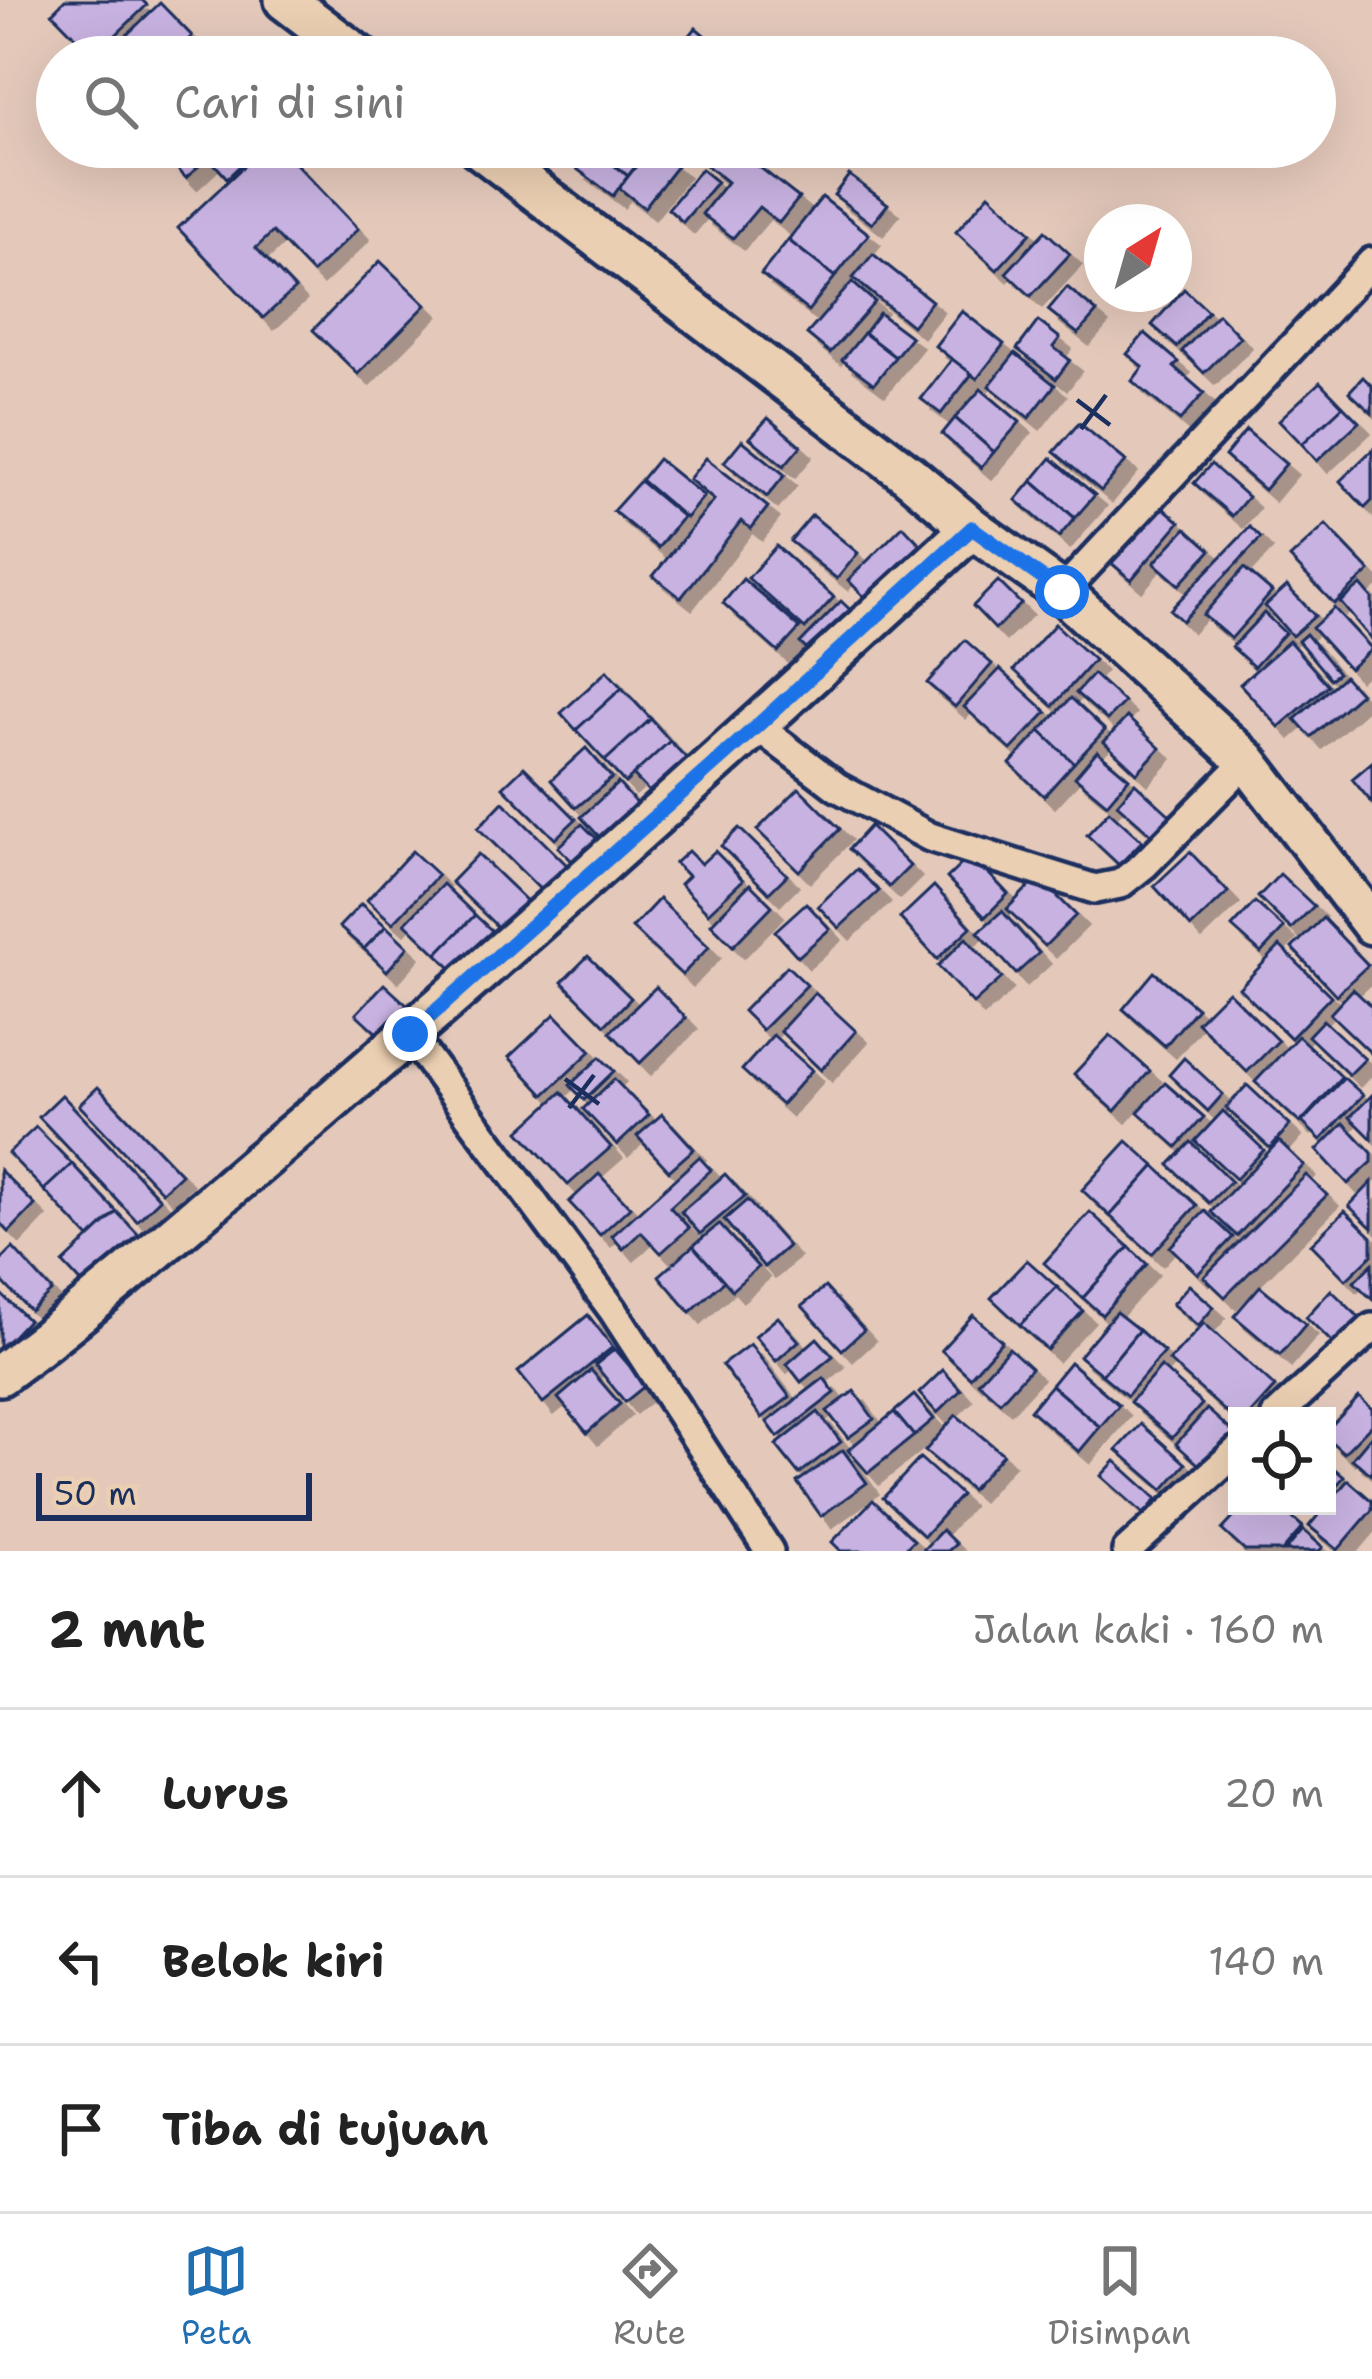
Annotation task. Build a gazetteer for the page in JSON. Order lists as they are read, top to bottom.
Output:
{
  "scale_bar": "50 m",
  "north": "top right",
  "page": {
    "search": "Cari di sini",
    "scale": "50 m",
    "heading": ["2 mnt", "Jalan kaki · 160 m"],
    "list": [
      ["Lurus", "20 m"],
      ["Belok kiri", "140 m"],
      "Tiba di tujuan"
    ],
    "nav": ["Peta", "Rute", "Disimpan"]
  }
}
